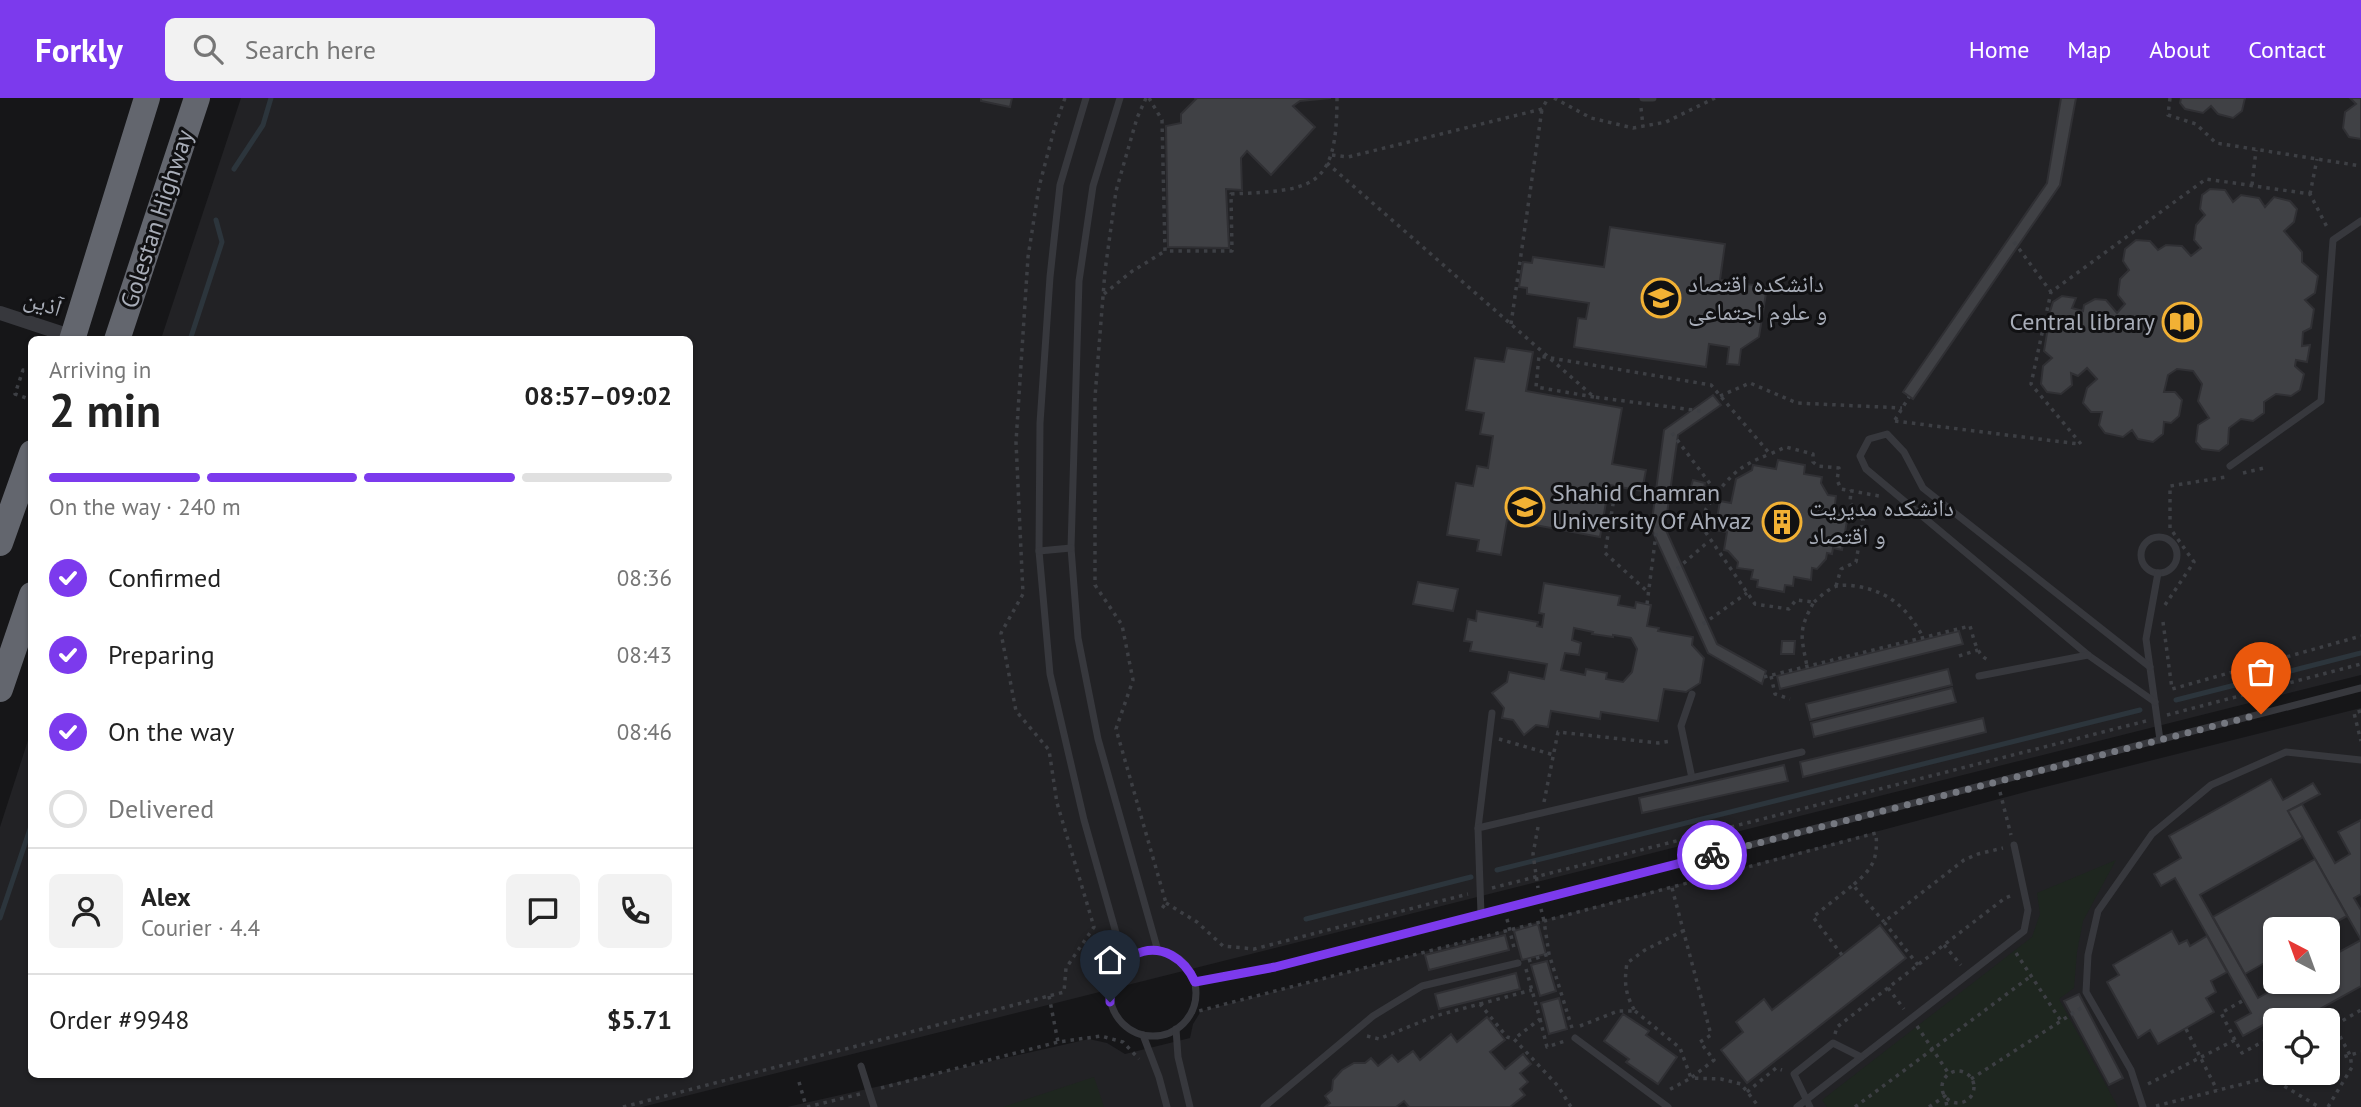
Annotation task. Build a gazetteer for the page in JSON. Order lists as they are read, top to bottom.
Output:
{
  "streets": {
    "highway": ["Golestan Highway"],
    "street": ["آذین"]
  },
  "places": {
    "school or university": ["دانشکده اقتصاد و علوم اجتماعی", "Shahid Chamran University Of Ahvaz"],
    "library": ["Central library"],
    "building": ["دانشکده مدیریت و اقتصاد"]
  },
  "north": "top left",
  "page": {
    "header": "Forkly",
    "search": "Search here",
    "nav": [
      "Home",
      "Map",
      "About",
      "Contact"
    ],
    "heading": ["2 min", "Arriving in", "08:57–09:02"],
    "panel": [
      "Alex",
      "Courier · 4.4",
      "Order #9948",
      "$5.71"
    ],
    "bar": "On the way · 240 m",
    "list": [
      ["Confirmed", "08:36"],
      ["Preparing", "08:43"],
      ["On the way", "08:46"],
      "Delivered"
    ]
  }
}
